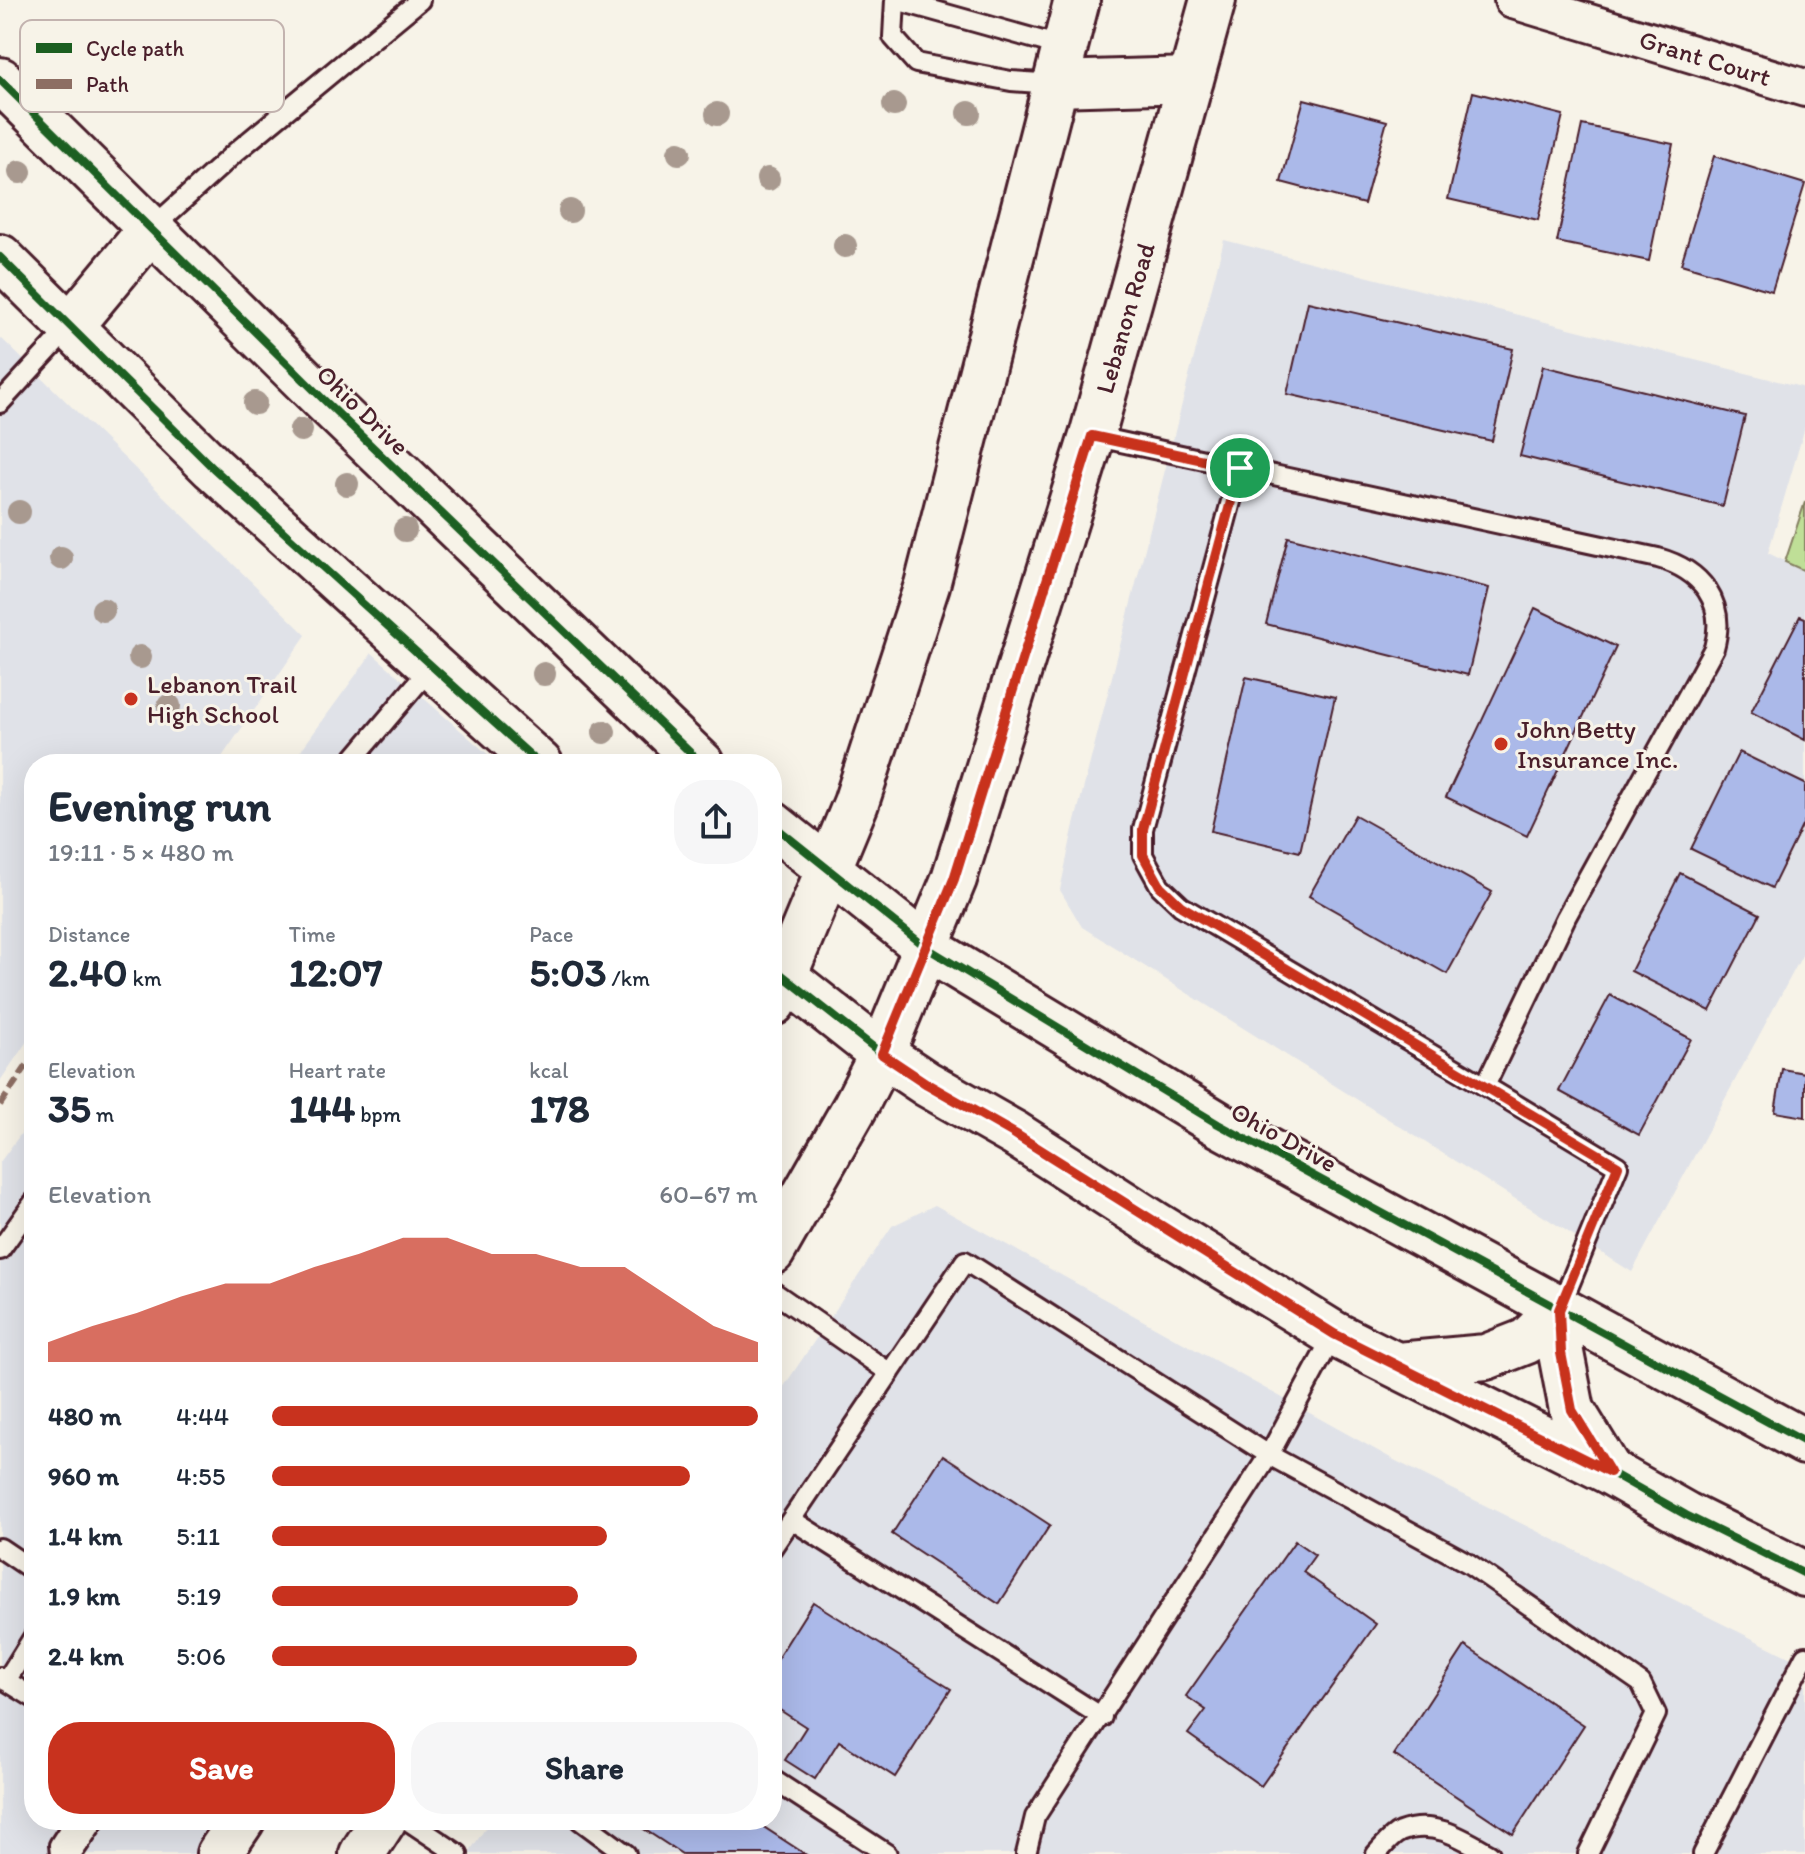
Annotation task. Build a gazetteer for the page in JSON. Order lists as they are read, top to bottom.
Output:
{
  "streets": {
    "main road": ["Lebanon Road", "Ohio Drive"],
    "street": ["Grant Court"]
  },
  "crossings": [
    ["Lebanon Road", "Ohio Drive"]
  ],
  "places": ["Lebanon Trail High School", "John Betty Insurance Inc."],
  "legend": ["Cycle path", "Path"],
  "page": {
    "heading": ["Evening run", "19:11 · 5 × 480 m"],
    "stats": [
      ["Distance", "2.40 km"],
      ["Time", "12:07"],
      ["Pace", "5:03 /km"],
      ["Elevation", "35 m"],
      ["Heart rate", "144 bpm"],
      ["kcal", "178"]
    ],
    "chart": ["Elevation", "60–67 m"],
    "list": [
      {
        "name": "480 m",
        "note": "4:44"
      },
      {
        "name": "960 m",
        "note": "4:55"
      },
      {
        "name": "1.4 km",
        "note": "5:11"
      },
      {
        "name": "1.9 km",
        "note": "5:19"
      },
      {
        "name": "2.4 km",
        "note": "5:06"
      }
    ],
    "buttons": ["Save", "Share"]
  }
}
